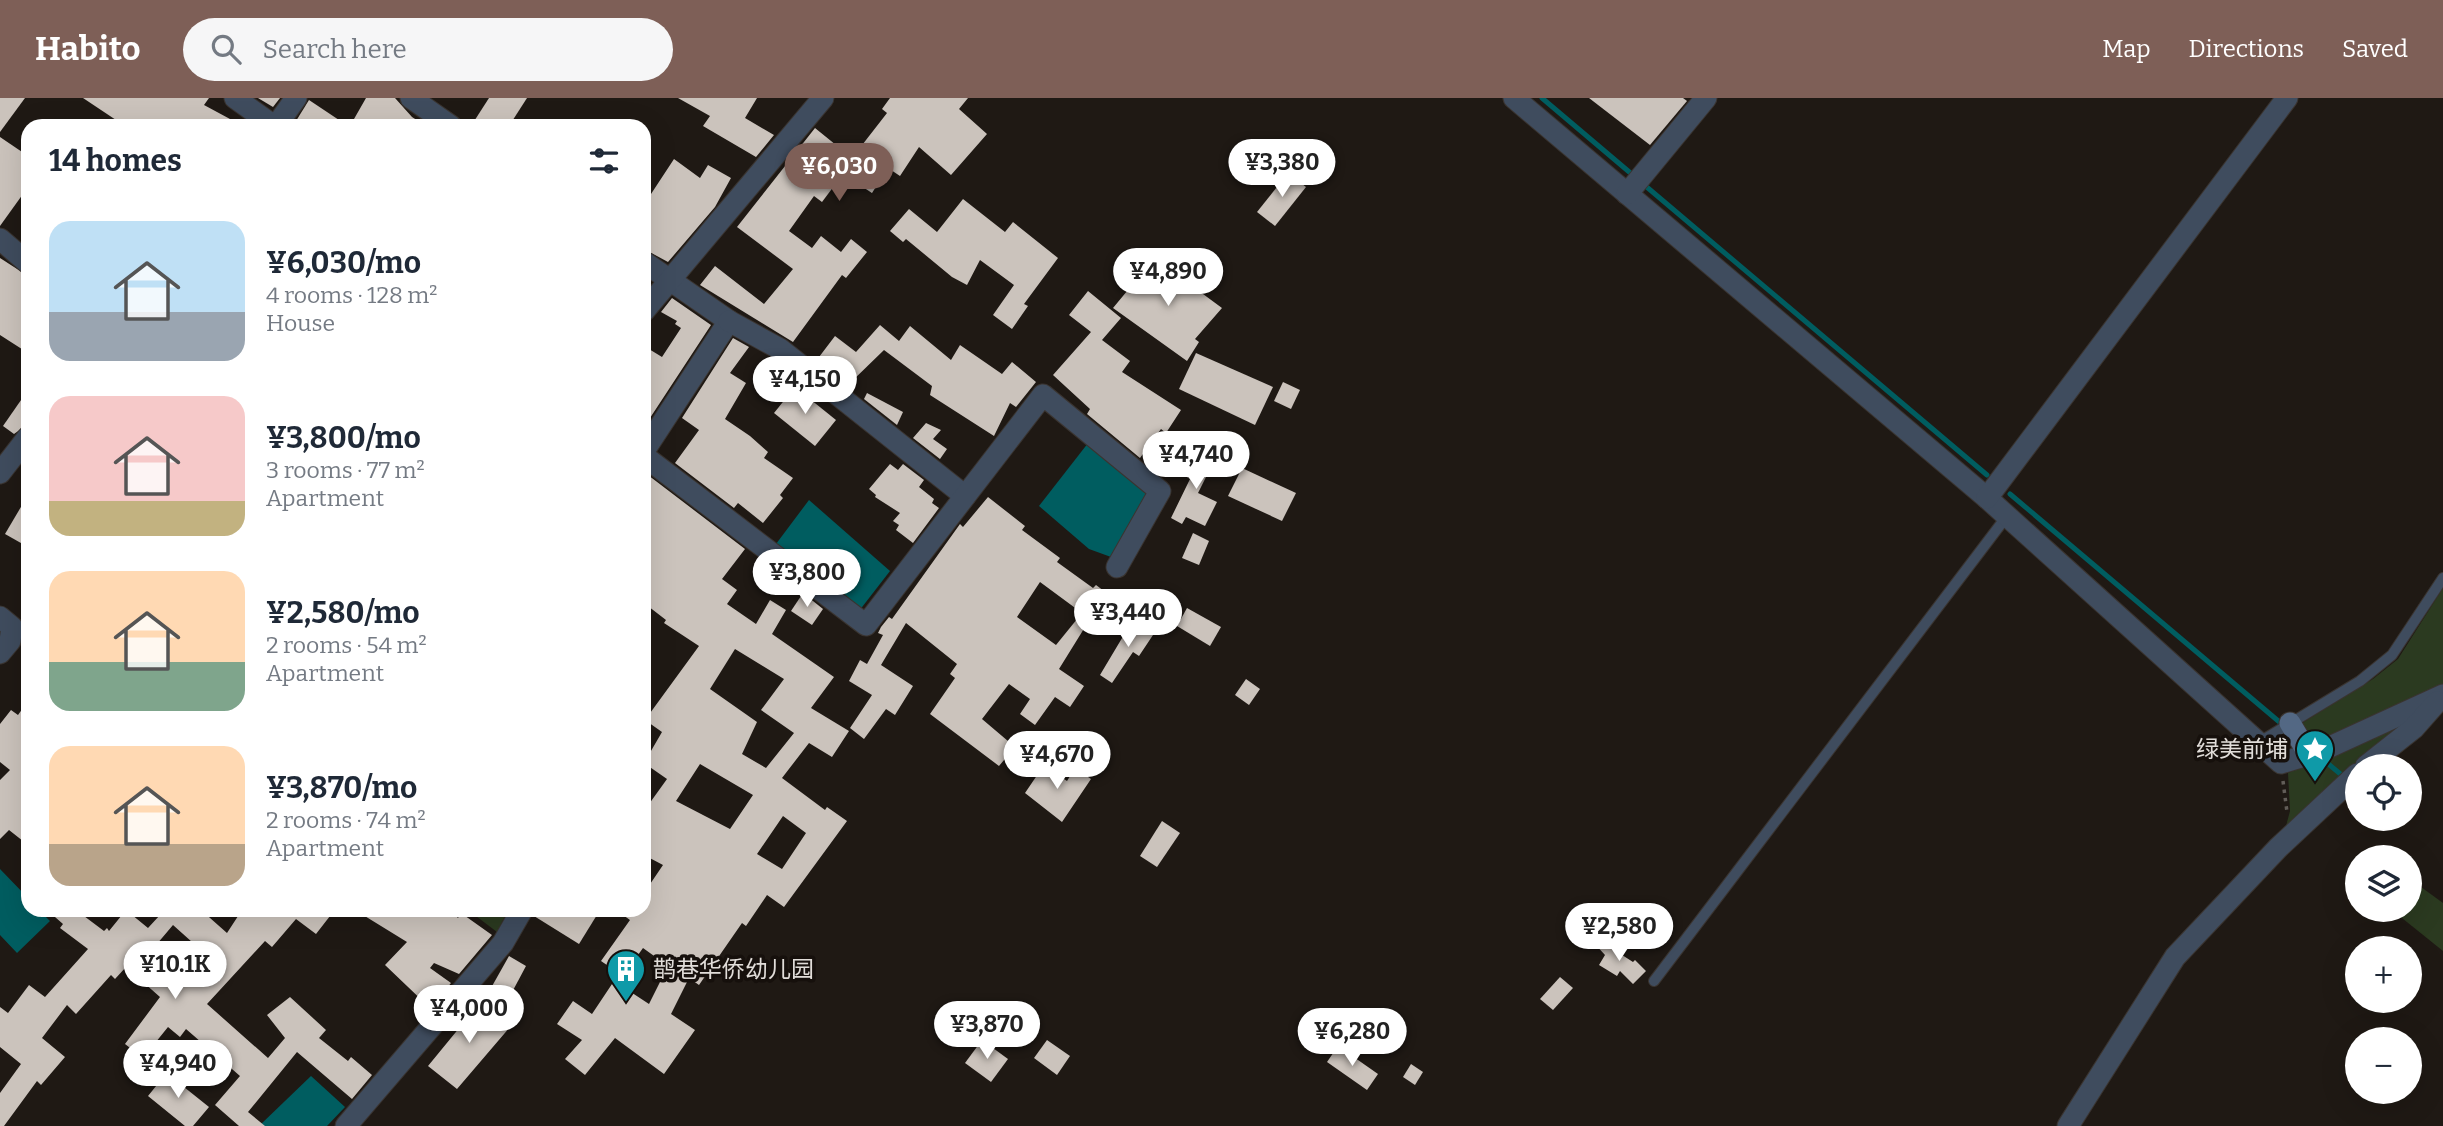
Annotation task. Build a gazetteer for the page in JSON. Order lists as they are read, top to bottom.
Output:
{
  "places": {
    "place": ["绿美前埔"],
    "building": ["鹊巷华侨幼儿园"]
  },
  "page": {
    "header": "Habito",
    "search": "Search here",
    "nav": ["Map", "Directions", "Saved"],
    "heading": "14 homes",
    "price": [
      "¥3,380",
      "¥6,030",
      "¥4,890",
      "¥4,150",
      "¥4,740",
      "¥3,800",
      "¥3,440",
      "¥4,670",
      "¥2,580",
      "¥10.1K",
      "¥4,000",
      "¥3,870",
      "¥6,280",
      "¥4,940"
    ],
    "list": [
      {
        "name": "¥6,030/mo",
        "note": "4 rooms · 128 m² · House"
      },
      {
        "name": "¥3,800/mo",
        "note": "3 rooms · 77 m² · Apartment"
      },
      {
        "name": "¥2,580/mo",
        "note": "2 rooms · 54 m² · Apartment"
      },
      {
        "name": "¥3,870/mo",
        "note": "2 rooms · 74 m² · Apartment"
      }
    ],
    "map_buttons": ["+", "−"]
  }
}
